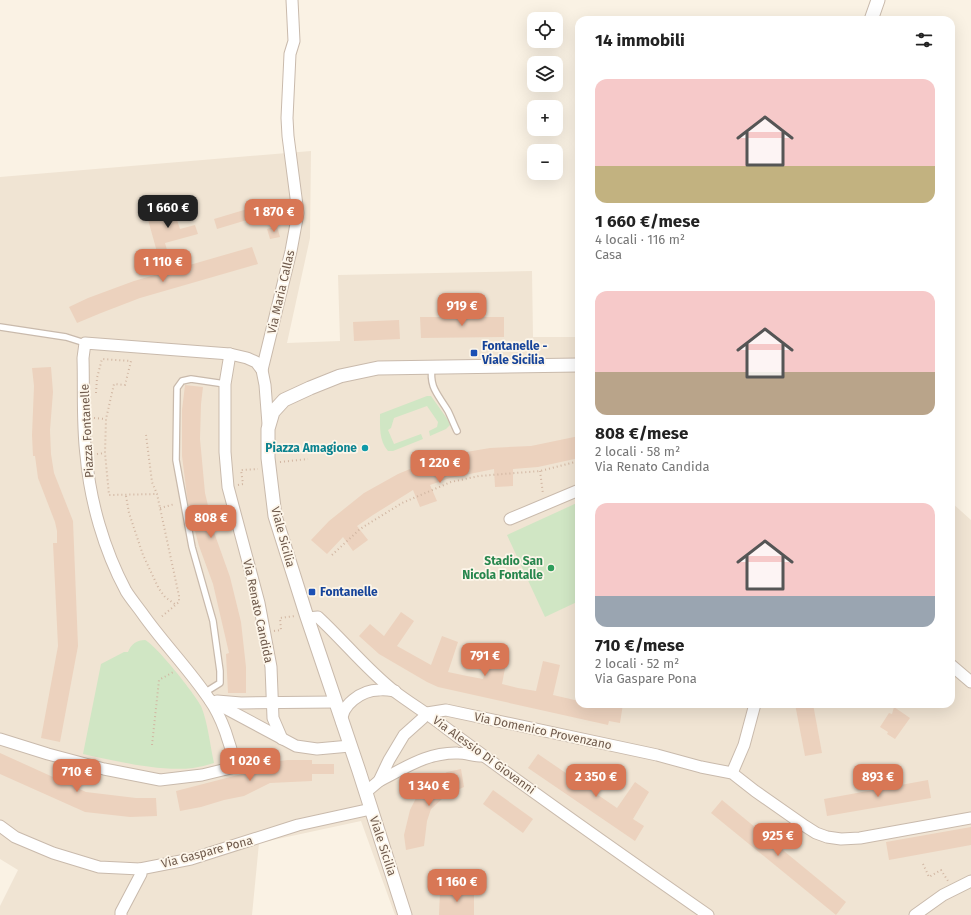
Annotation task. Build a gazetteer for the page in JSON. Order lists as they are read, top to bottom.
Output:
{
  "streets": {
    "street": [
      "Via Maria Callas",
      "Piazza Fontanelle",
      "Viale Sicilia",
      "Via Renato Candida",
      "Via Domenico Provenzano",
      "Via Alessio Di Giovanni",
      "Via Gaspare Pona"
    ]
  },
  "crossings": [
    ["Viale Sicilia", "Via Alessio Di Giovanni"],
    ["Viale Sicilia", "Via Gaspare Pona"],
    ["Via Domenico Provenzano", "Via Alessio Di Giovanni"]
  ],
  "places": {
    "transit": ["Fontanelle - Viale Sicilia", "Fontanelle"],
    "other": ["Piazza Amagione", "Stadio San Nicola Fontalle"]
  },
  "page": {
    "map_buttons": ["+", "−"],
    "heading": "14 immobili",
    "list": [
      {
        "name": "1 660 €/mese",
        "note": "4 locali · 116 m² · Casa"
      },
      {
        "name": "808 €/mese",
        "note": "2 locali · 58 m² · Via Renato Candida"
      },
      {
        "name": "710 €/mese",
        "note": "2 locali · 52 m² · Via Gaspare Pona"
      }
    ],
    "price": [
      "1 660 €",
      "1 870 €",
      "1 110 €",
      "919 €",
      "1 220 €",
      "808 €",
      "791 €",
      "1 020 €",
      "710 €",
      "2 350 €",
      "893 €",
      "1 340 €",
      "925 €",
      "1 160 €"
    ]
  }
}
